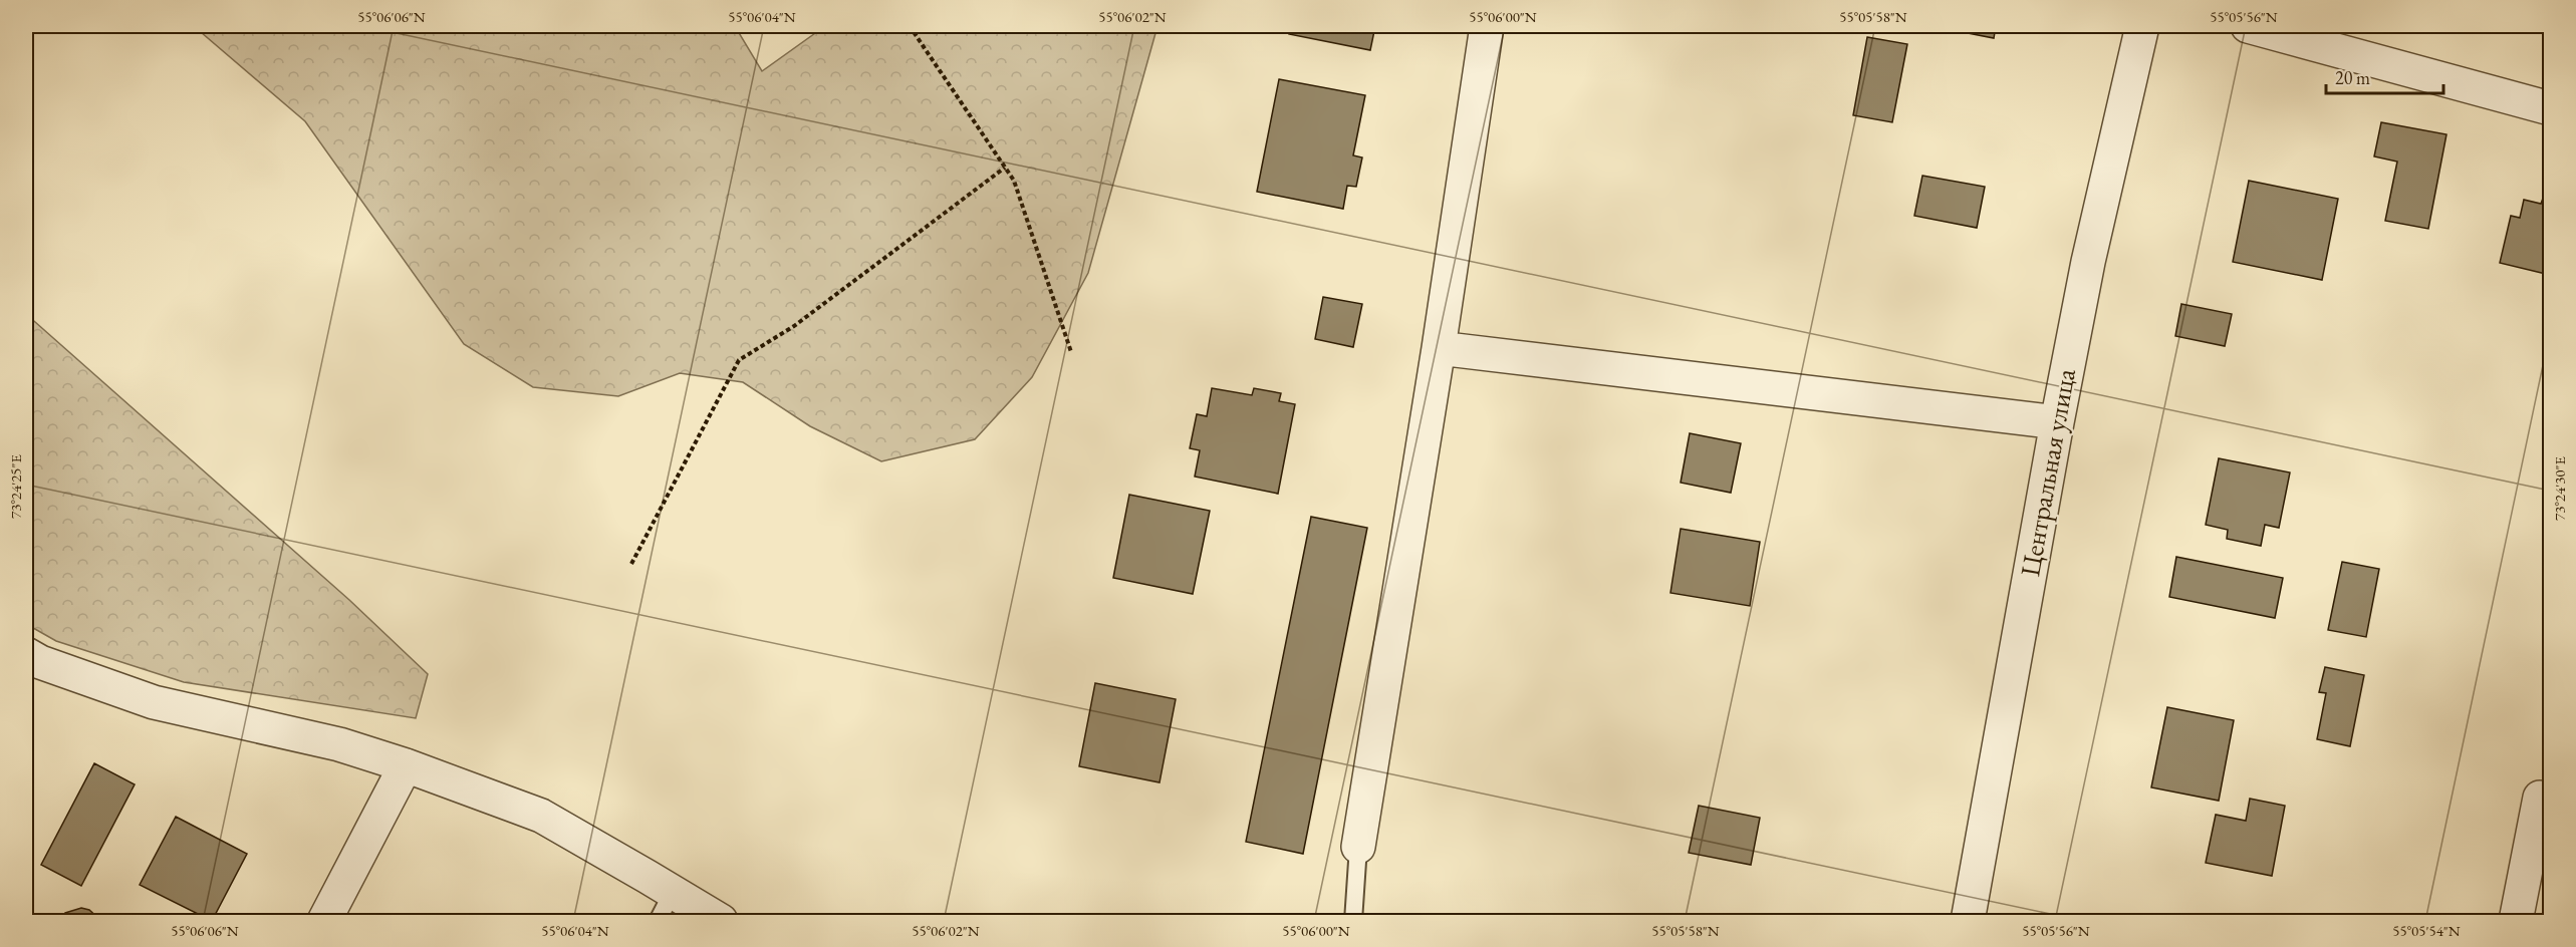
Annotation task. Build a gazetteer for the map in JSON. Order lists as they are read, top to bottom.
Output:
{
  "streets": {
    "street": ["Центральная улица"]
  },
  "scale_bar": "20 m",
  "coordinates": [
    "55°06'06\"N",
    "55°06'04\"N",
    "55°06'02\"N",
    "55°06'00\"N",
    "55°05'58\"N",
    "55°05'56\"N",
    "73°24'25\"E",
    "73°24'30\"E",
    "55°05'54\"N"
  ]
}
